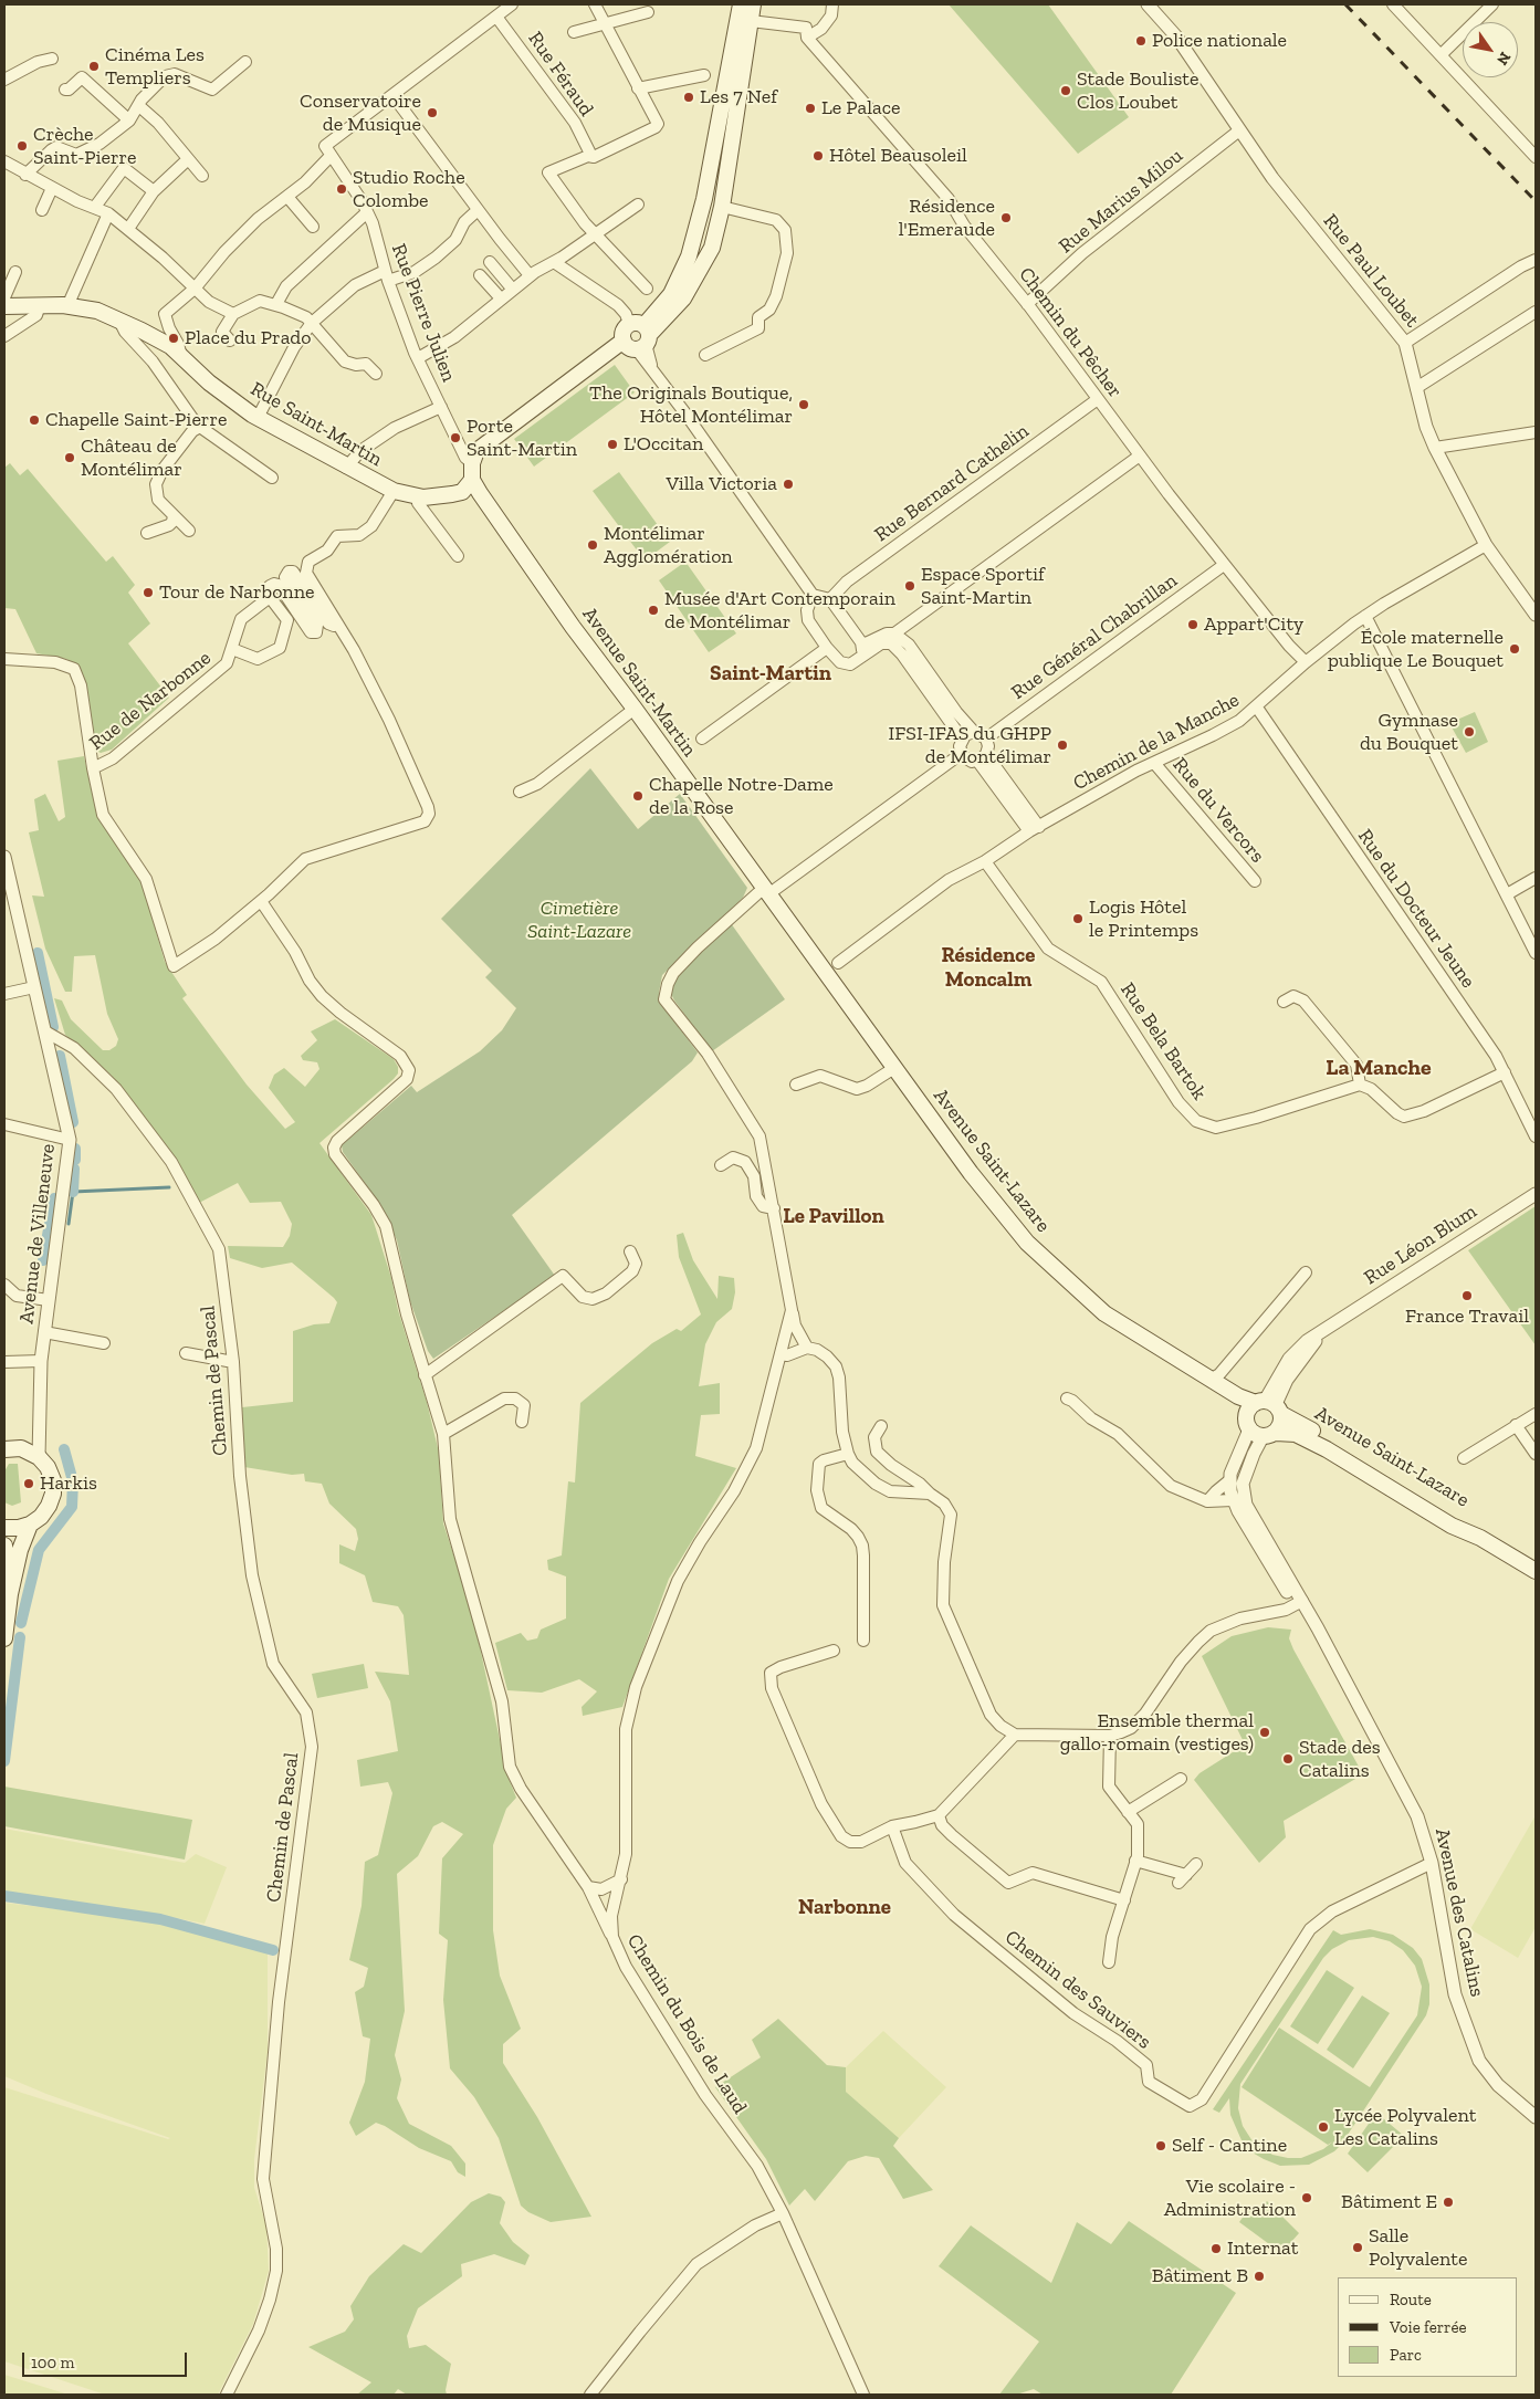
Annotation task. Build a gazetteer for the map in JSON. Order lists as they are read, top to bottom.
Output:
{
  "streets": {
    "main road": ["Rue Saint-Martin", "Avenue Saint-Martin", "Avenue Saint-Lazare"],
    "street": [
      "Rue Féraud",
      "Rue Marius Milou",
      "Rue Paul Loubet",
      "Rue Pierre Julien",
      "Chemin du Pêcher",
      "Rue Bernard Cathelin",
      "Rue Général Chabrillan",
      "Rue de Narbonne",
      "Chemin de la Manche",
      "Rue du Vercors",
      "Rue du Docteur Jeune",
      "Rue Bela Bartok",
      "Avenue de Villeneuve",
      "Rue Léon Blum",
      "Chemin de Pascal",
      "Avenue des Catalins",
      "Chemin des Sauviers",
      "Chemin du Bois de Laud"
    ]
  },
  "crossings": [
    ["Rue Marius Milou", "Rue Paul Loubet"],
    ["Rue Marius Milou", "Chemin du Pêcher"],
    ["Rue Paul Loubet", "Chemin de la Manche"],
    ["Chemin du Pêcher", "Rue Bernard Cathelin"],
    ["Chemin du Pêcher", "Rue Général Chabrillan"],
    ["Chemin du Pêcher", "Chemin de la Manche"],
    ["Avenue Saint-Martin", "Avenue Saint-Lazare"],
    ["Avenue Saint-Martin", "Chemin du Bois de Laud"],
    ["Chemin de la Manche", "Rue du Vercors"],
    ["Chemin de la Manche", "Rue du Docteur Jeune"],
    ["Chemin de la Manche", "Rue Bela Bartok"],
    ["Avenue Saint-Lazare", "Rue Léon Blum"],
    ["Avenue de Villeneuve", "Chemin de Pascal"],
    ["Avenue des Catalins", "Chemin des Sauviers"]
  ],
  "districts": [
    "Saint-Martin",
    "Résidence Moncalm",
    "La Manche",
    "Le Pavillon",
    "Narbonne"
  ],
  "parks": ["Cimetière Saint-Lazare"],
  "places": [
    "Police nationale",
    "Cinéma Les Templiers",
    "Stade Bouliste Clos Loubet",
    "Les 7 Nef",
    "Le Palace",
    "Conservatoire de Musique",
    "Crèche Saint-Pierre",
    "Hôtel Beausoleil",
    "Studio Roche Colombe",
    "Résidence l'Emeraude",
    "Place du Prado",
    "The Originals Boutique, Hôtel Montélimar",
    "Chapelle Saint-Pierre",
    "Porte Saint-Martin",
    "L'Occitan",
    "Château de Montélimar",
    "Villa Victoria",
    "Montélimar Agglomération",
    "Espace Sportif Saint-Martin",
    "Tour de Narbonne",
    "Musée d'Art Contemporain de Montélimar",
    "Appart'City",
    "École maternelle publique Le Bouquet",
    "Gymnase du Bouquet",
    "IFSI-IFAS du GHPP de Montélimar",
    "Chapelle Notre-Dame de la Rose",
    "Logis Hôtel le Printemps",
    "France Travail",
    "Harkis",
    "Ensemble thermal gallo-romain (vestiges)",
    "Stade des Catalins",
    "Lycée Polyvalent Les Catalins",
    "Self - Cantine",
    "Vie scolaire - Administration",
    "Bâtiment E",
    "Salle Polyvalente",
    "Internat",
    "Bâtiment B"
  ],
  "legend": ["Route", "Voie ferrée", "Parc"],
  "scale_bar": "100 m",
  "north": "bottom right"
}
